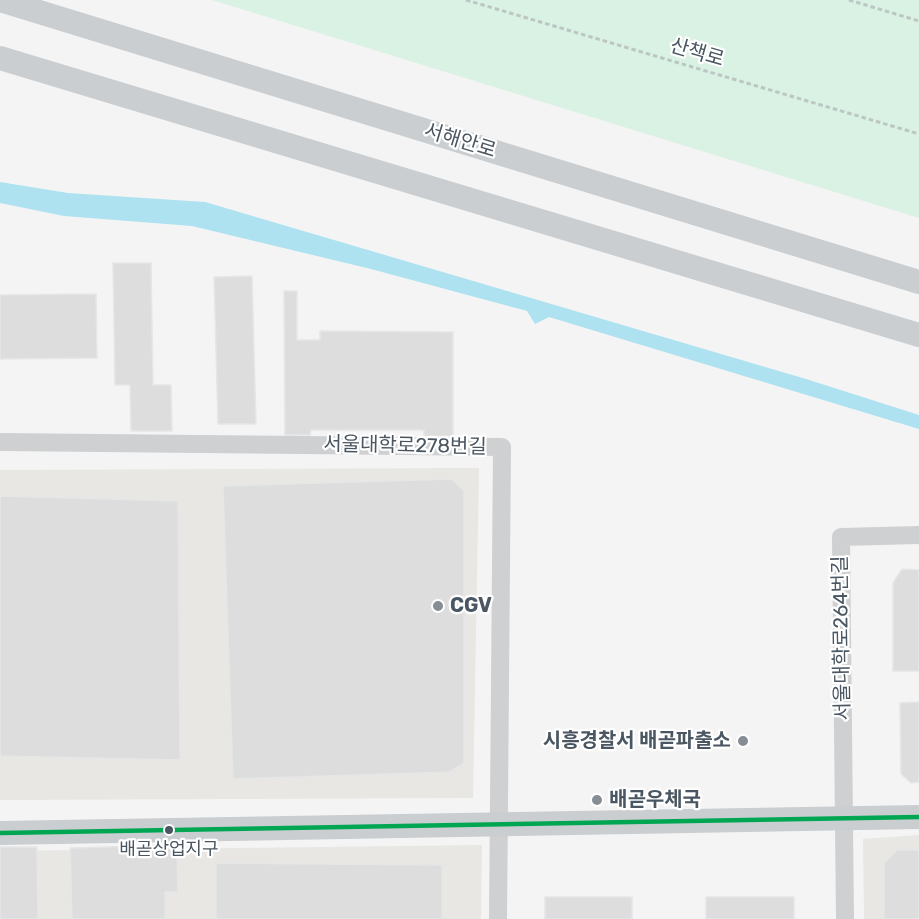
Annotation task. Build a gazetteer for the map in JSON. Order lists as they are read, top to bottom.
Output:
{
  "streets": {
    "main road": ["서해안로"],
    "street": ["서울대학로278번길", "서울대학로264번길"],
    "path": ["산책로"]
  },
  "places": [
    "CGV",
    "시흥경찰서 배곧파출소",
    "배곧우체국",
    "배곧상업지구"
  ]
}
